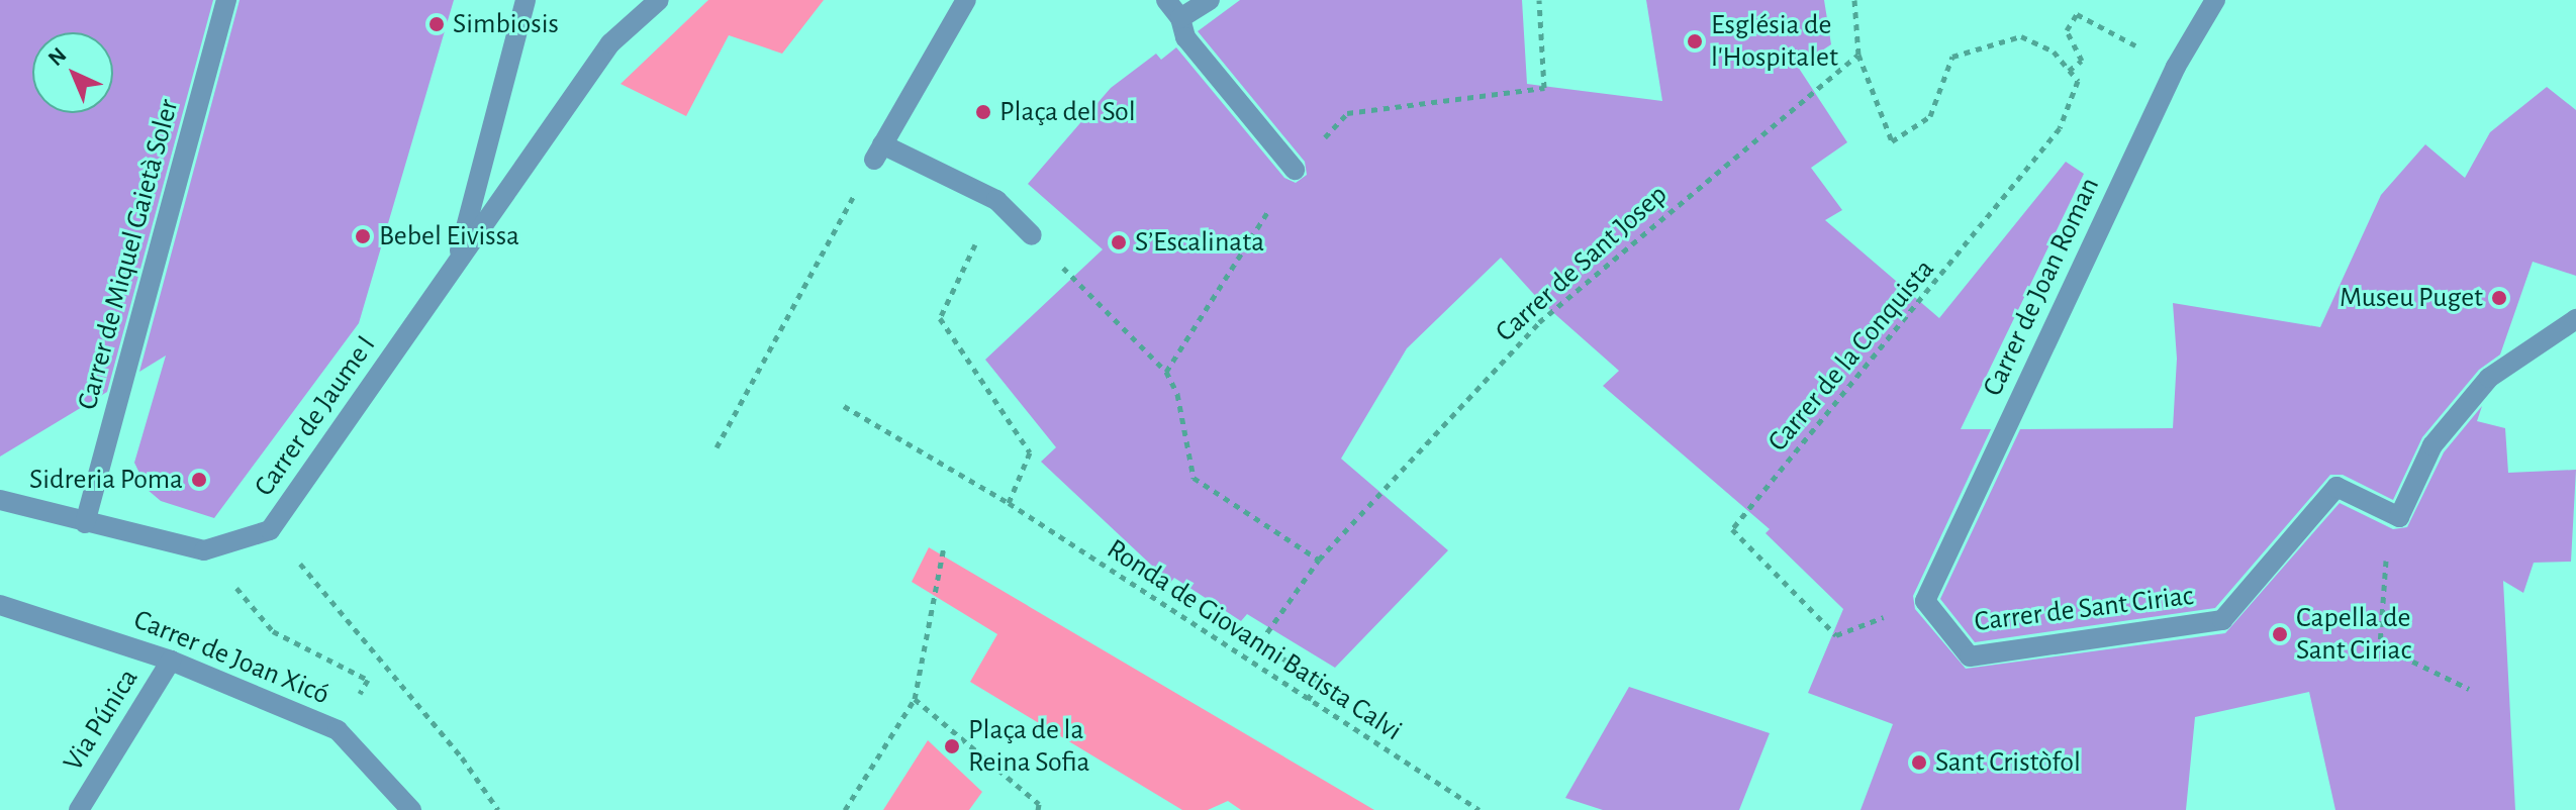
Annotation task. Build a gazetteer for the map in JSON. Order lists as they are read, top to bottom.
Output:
{
  "streets": {
    "street": [
      "Carrer de Miquel Gaietà Soler",
      "Carrer de Joan Roman",
      "Carrer de Jaume I",
      "Carrer de Sant Ciriac",
      "Carrer de Joan Xicó",
      "Via Púnica"
    ],
    "path": ["Carrer de Sant Josep", "Carrer de la Conquista", "Ronda de Giovanni Batista Calvi"]
  },
  "crossings": [
    ["Carrer de Miquel Gaietà Soler", "Carrer de Jaume I"],
    ["Carrer de Sant Josep", "Ronda de Giovanni Batista Calvi"],
    ["Carrer de Joan Roman", "Carrer de Sant Ciriac"],
    ["Carrer de Joan Xicó", "Via Púnica"]
  ],
  "places": [
    "Simbiosis",
    "Església de l'Hospitalet",
    "Plaça del Sol",
    "Bebel Eivissa",
    "S’Escalinata",
    "Museu Puget",
    "Sidreria Poma",
    "Capella de Sant Ciriac",
    "Plaça de la Reina Sofia",
    "Sant Cristòfol"
  ],
  "north": "top left"
}
